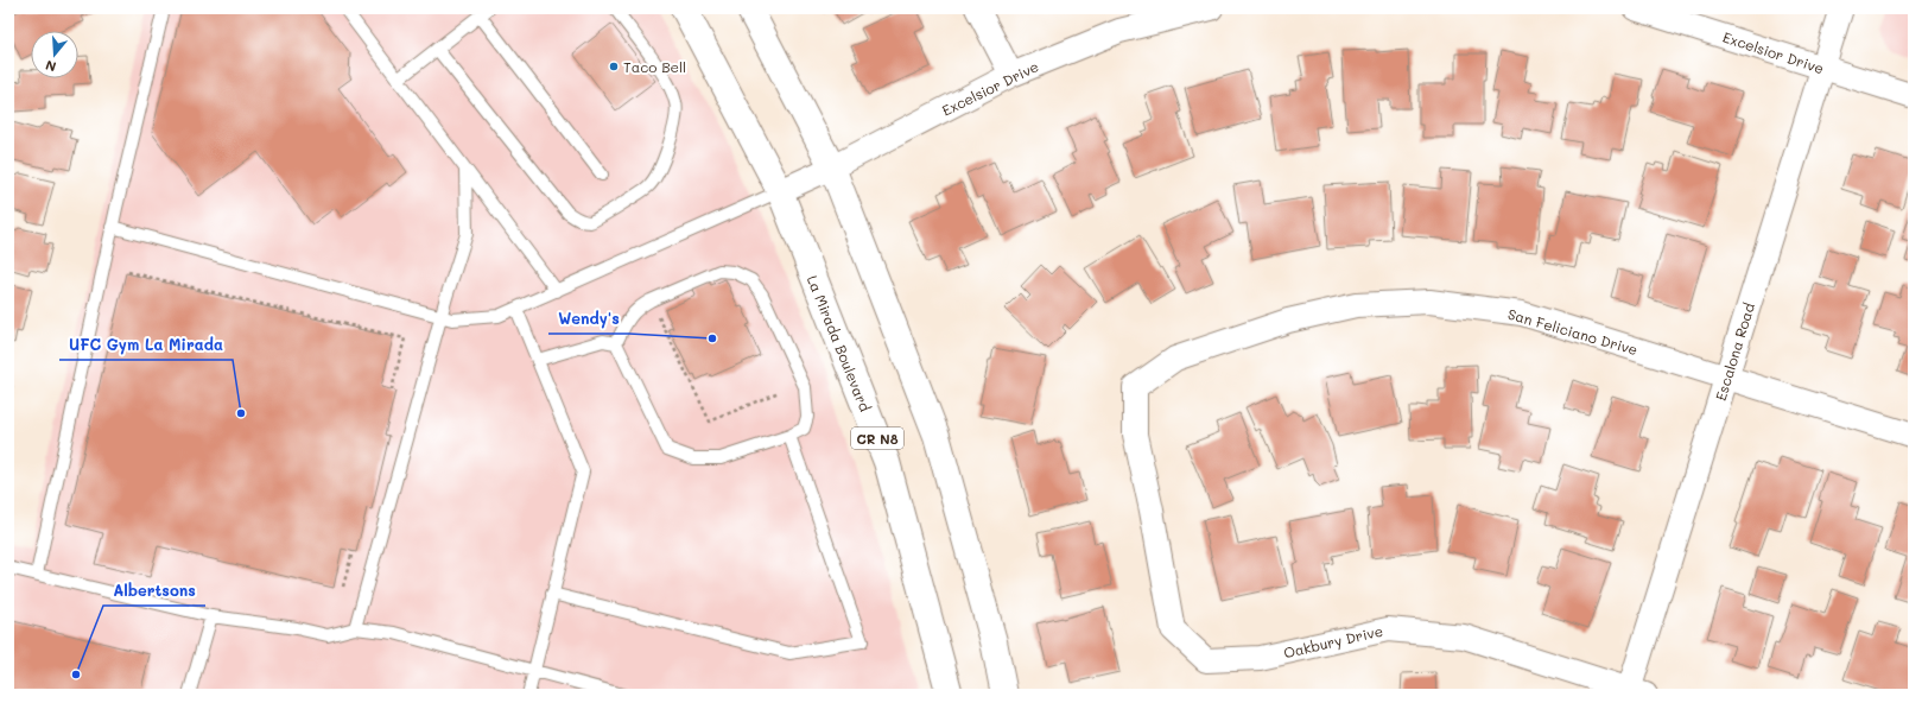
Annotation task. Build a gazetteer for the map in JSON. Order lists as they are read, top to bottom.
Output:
{
  "streets": {
    "main road": ["La Mirada Boulevard", "CR N8"],
    "street": [
      "Excelsior Drive",
      "San Feliciano Drive",
      "Escalona Road",
      "Oakbury Drive"
    ]
  },
  "crossings": [
    ["Excelsior Drive", "La Mirada Boulevard"],
    ["Excelsior Drive", "Escalona Road"],
    ["San Feliciano Drive", "Escalona Road"],
    ["San Feliciano Drive", "Oakbury Drive"],
    ["Escalona Road", "Oakbury Drive"]
  ],
  "places": [
    "Taco Bell",
    "Wendy's",
    "UFC Gym La Mirada",
    "Albertsons"
  ],
  "north": "bottom"
}
